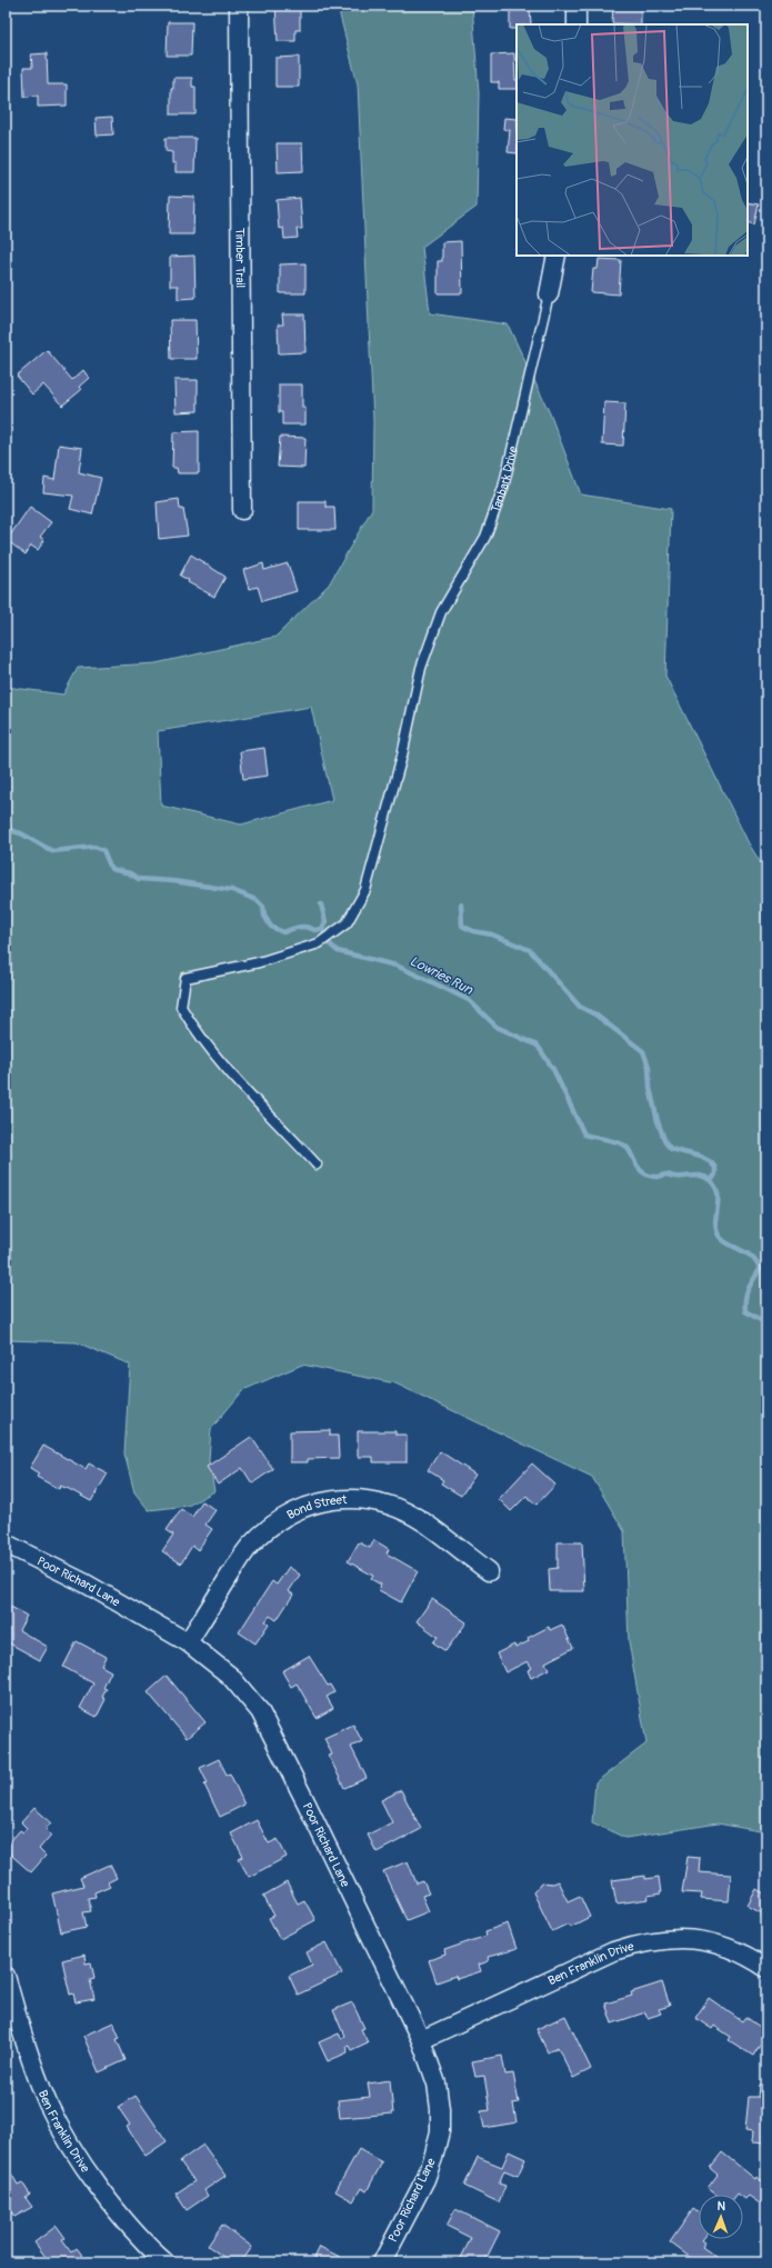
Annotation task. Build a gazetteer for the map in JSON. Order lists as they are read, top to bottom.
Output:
{
  "streets": {
    "street": [
      "Timber Trail",
      "Tanbark Drive",
      "Bond Street",
      "Poor Richard Lane",
      "Ben Franklin Drive"
    ]
  },
  "crossings": [
    ["Bond Street", "Poor Richard Lane"],
    ["Poor Richard Lane", "Ben Franklin Drive"]
  ],
  "water": ["Lowries Run"],
  "north": "top"
}
